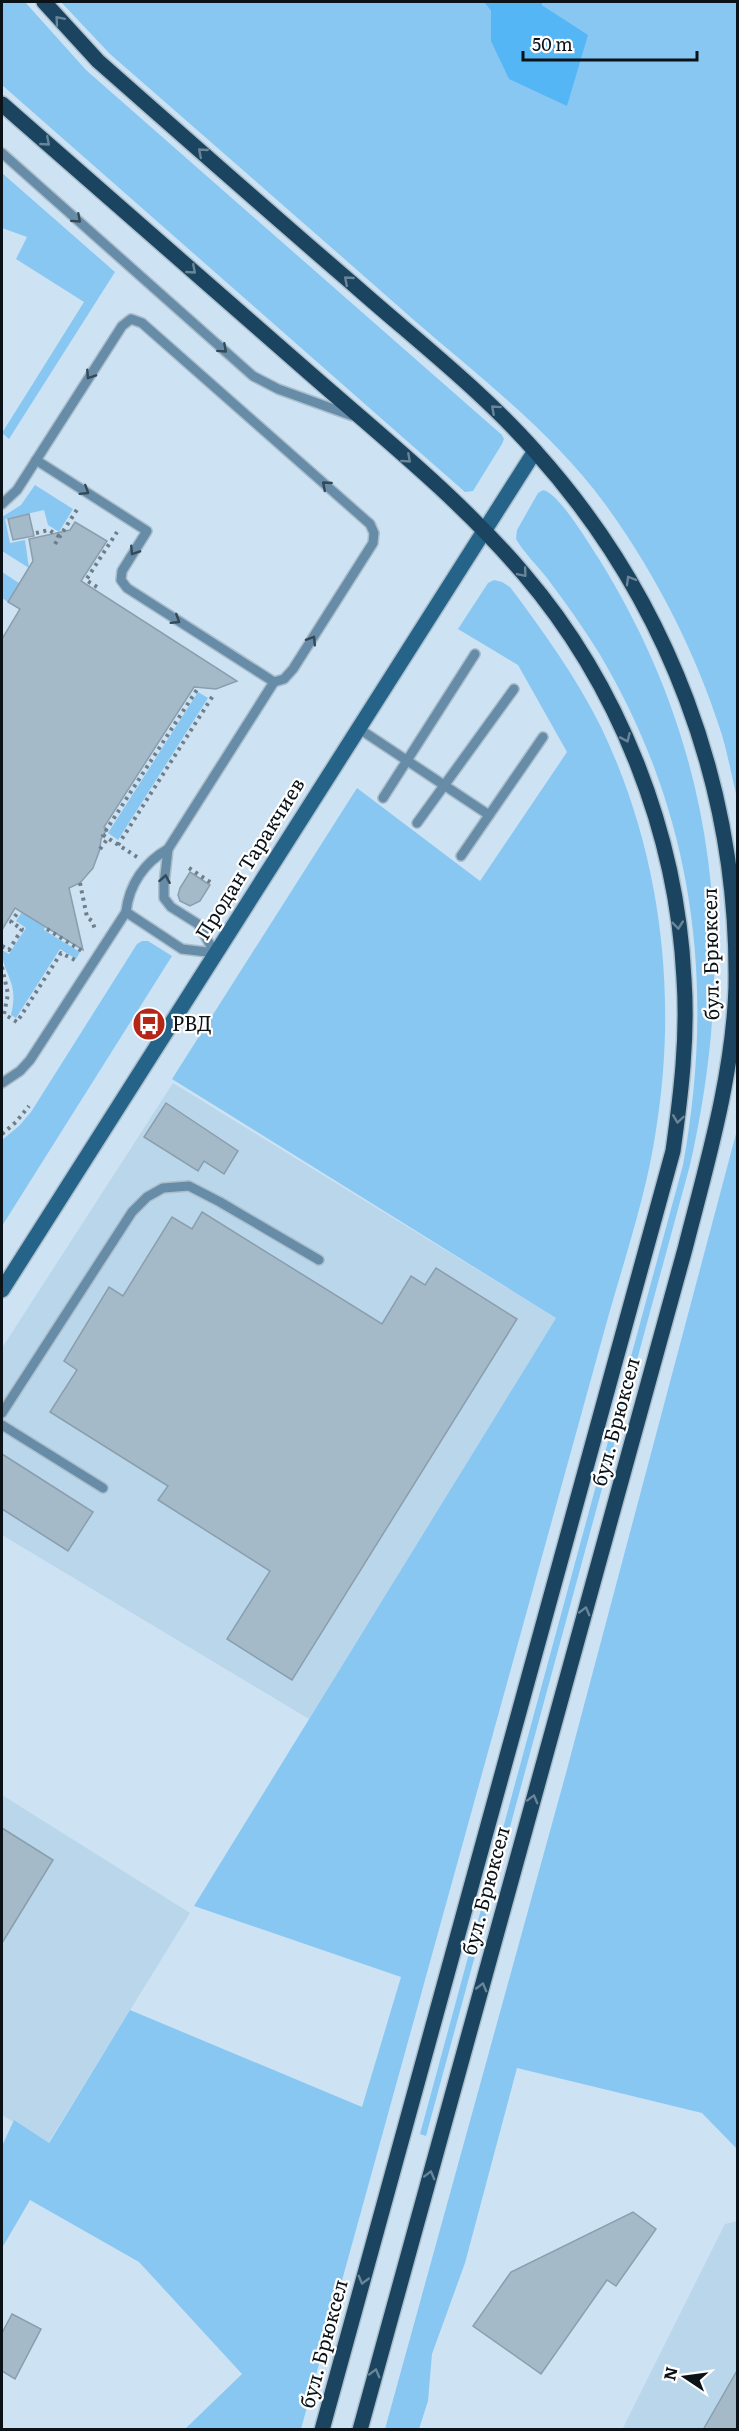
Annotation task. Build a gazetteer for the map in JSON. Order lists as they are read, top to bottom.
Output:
{
  "streets": {
    "main road": ["бул. Брюксел"],
    "street": ["Продан Таракчиев"]
  },
  "crossings": [
    ["Продан Таракчиев", "бул. Брюксел"]
  ],
  "places": {
    "bus stop": ["РВД"]
  },
  "scale_bar": "50 m",
  "north": "left"
}
